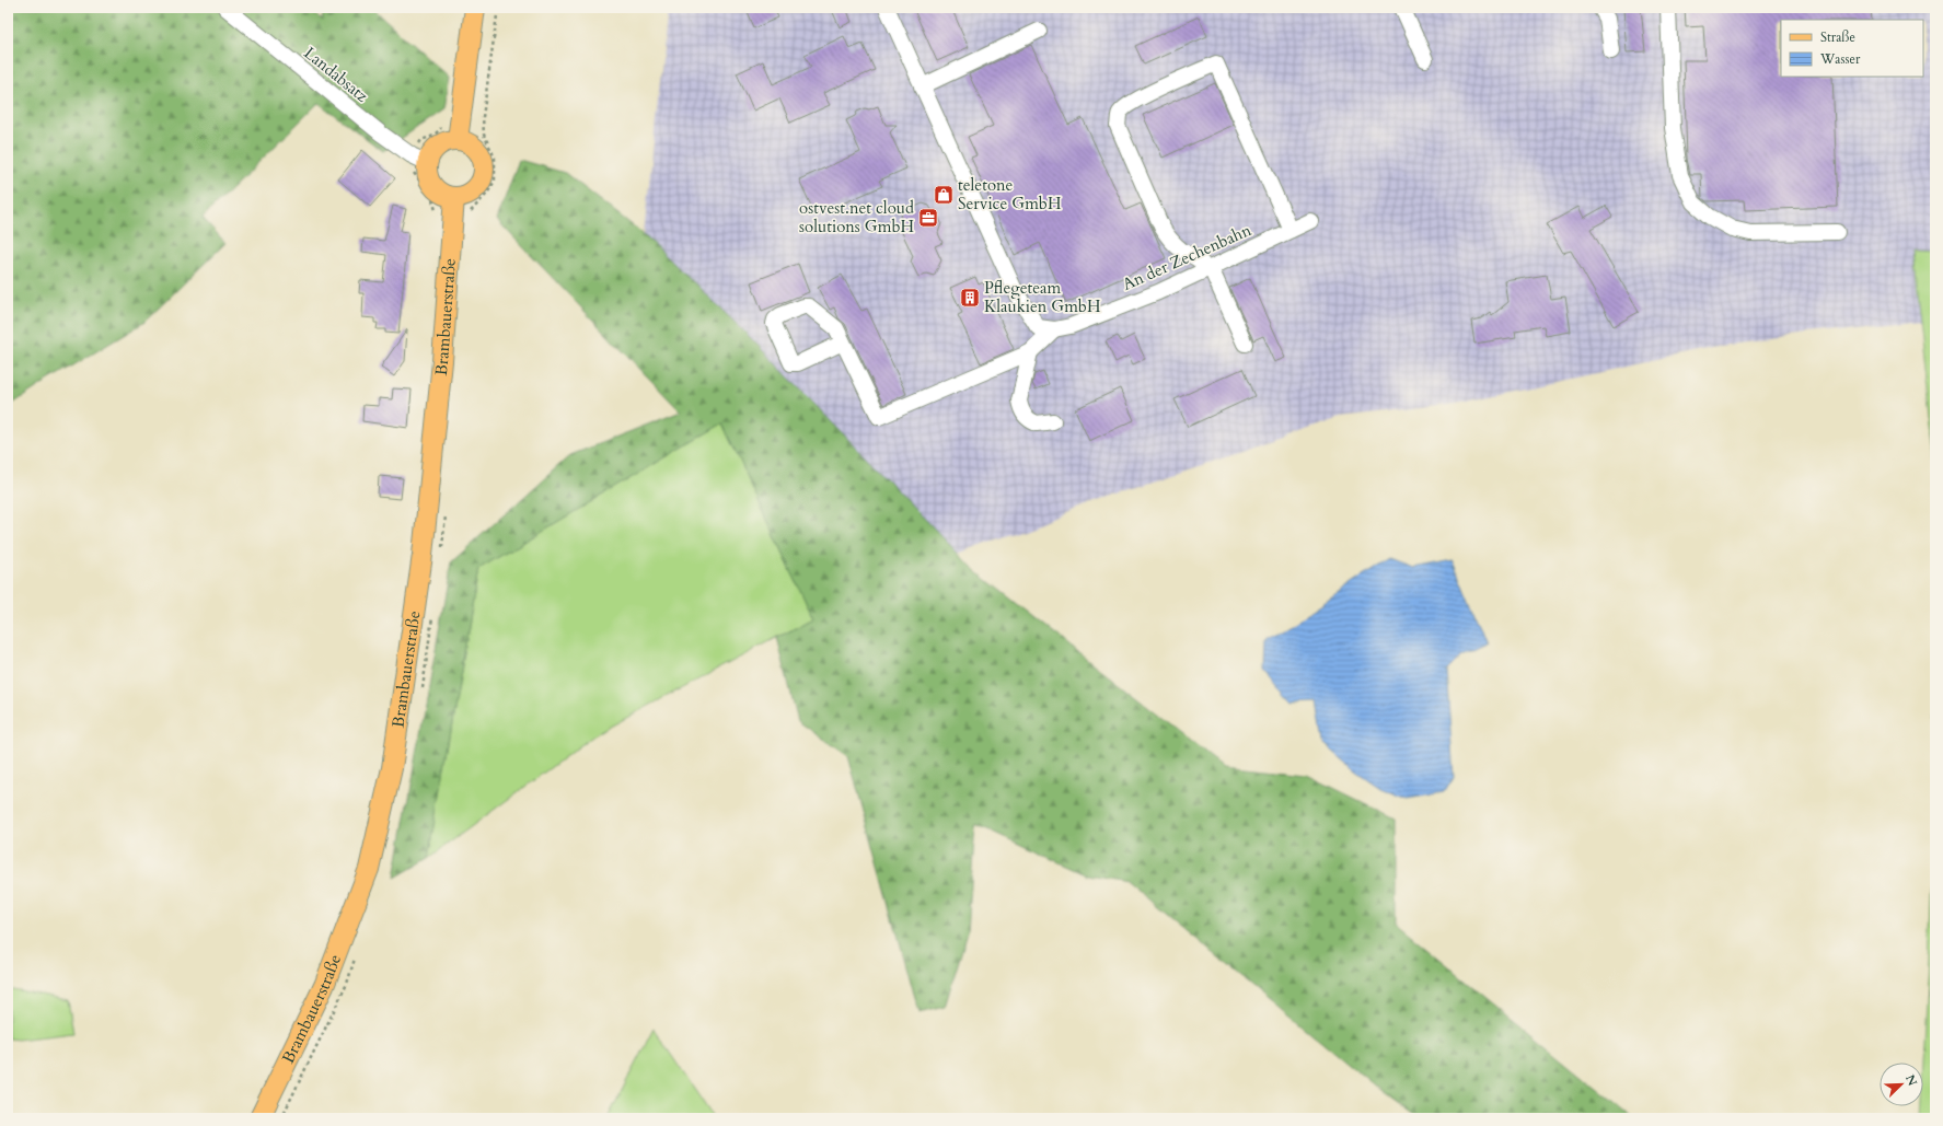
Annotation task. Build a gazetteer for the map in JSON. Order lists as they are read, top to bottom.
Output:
{
  "streets": {
    "main road": ["Brambauerstraße"],
    "street": ["Landabsatz", "An der Zechenbahn"]
  },
  "crossings": [
    ["Landabsatz", "Brambauerstraße"]
  ],
  "places": {
    "shop": ["teletone Service GmbH"],
    "office": ["ostvest.net cloud solutions GmbH"],
    "building": ["Pflegeteam Klaukien GmbH"]
  },
  "legend": ["Straße", "Wasser"],
  "north": "top right"
}
